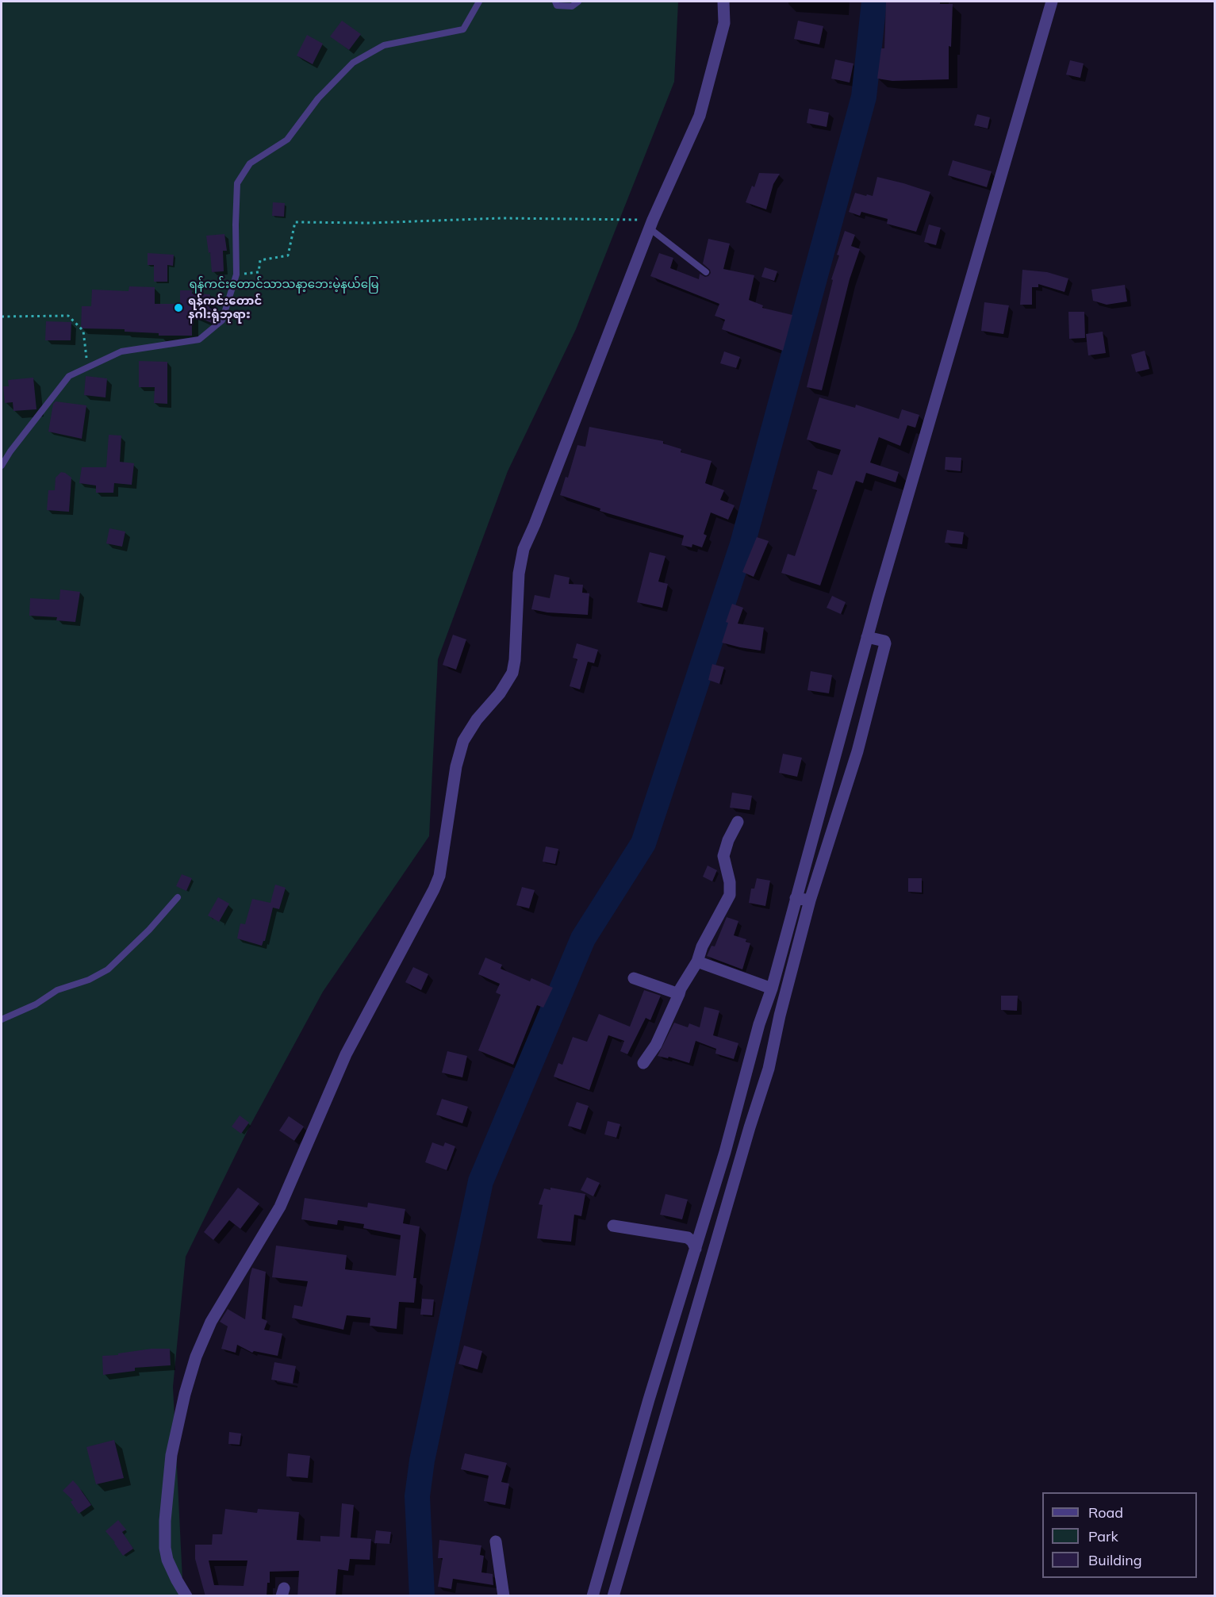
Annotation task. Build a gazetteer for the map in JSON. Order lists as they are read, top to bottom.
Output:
{
  "parks": ["ရန်ကင်းတောင်သာသနာ့ဘေးမဲ့နယ်မြေ"],
  "places": ["ရန်ကင်းတောင် နဂါးရုံဘုရား"],
  "legend": ["Road", "Park", "Building"]
}
